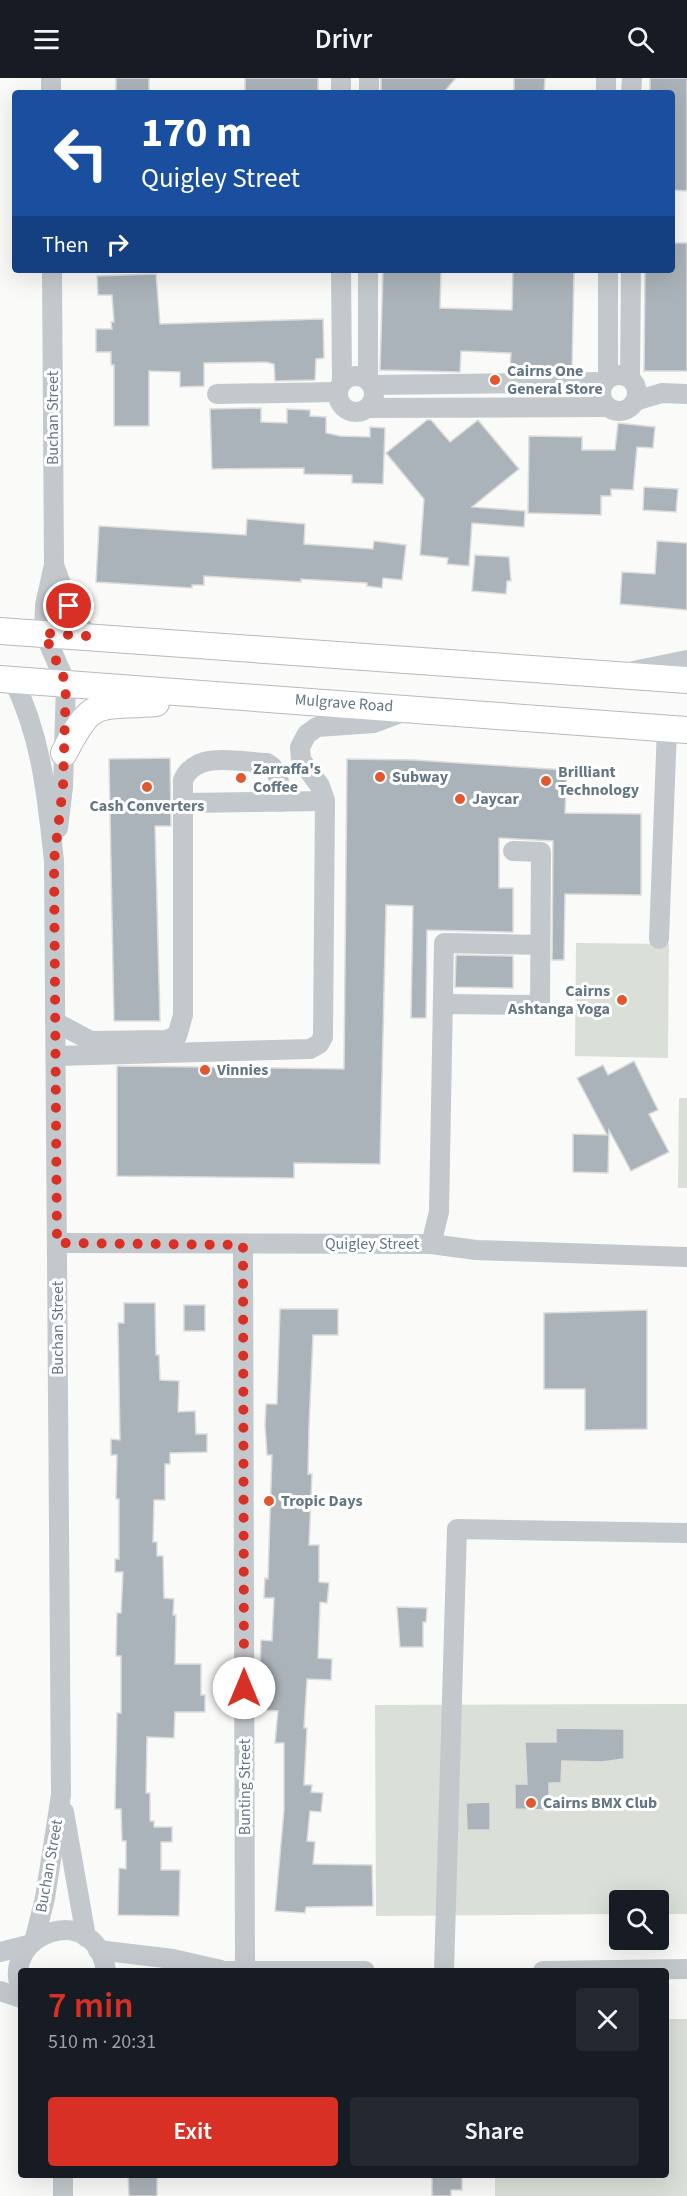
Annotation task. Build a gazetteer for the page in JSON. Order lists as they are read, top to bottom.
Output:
{
  "streets": {
    "main road": ["Mulgrave Road"],
    "street": ["Buchan Street", "Quigley Street", "Bunting Street"]
  },
  "crossings": [
    ["Buchan Street", "Mulgrave Road"],
    ["Buchan Street", "Quigley Street"],
    ["Quigley Street", "Bunting Street"]
  ],
  "places": [
    "Cairns One General Store",
    "Subway",
    "Zarraffa's Coffee",
    "Brilliant Technology",
    "Cash Converters",
    "Jaycar",
    "Cairns Ashtanga Yoga",
    "Vinnies",
    "Tropic Days",
    "Cairns BMX Club"
  ],
  "page": {
    "header": "Drivr",
    "turn": ["170 m", "Quigley Street"],
    "then": "Then",
    "heading": ["7 min", "510 m · 20:31"],
    "buttons": ["Exit", "Share"]
  }
}
